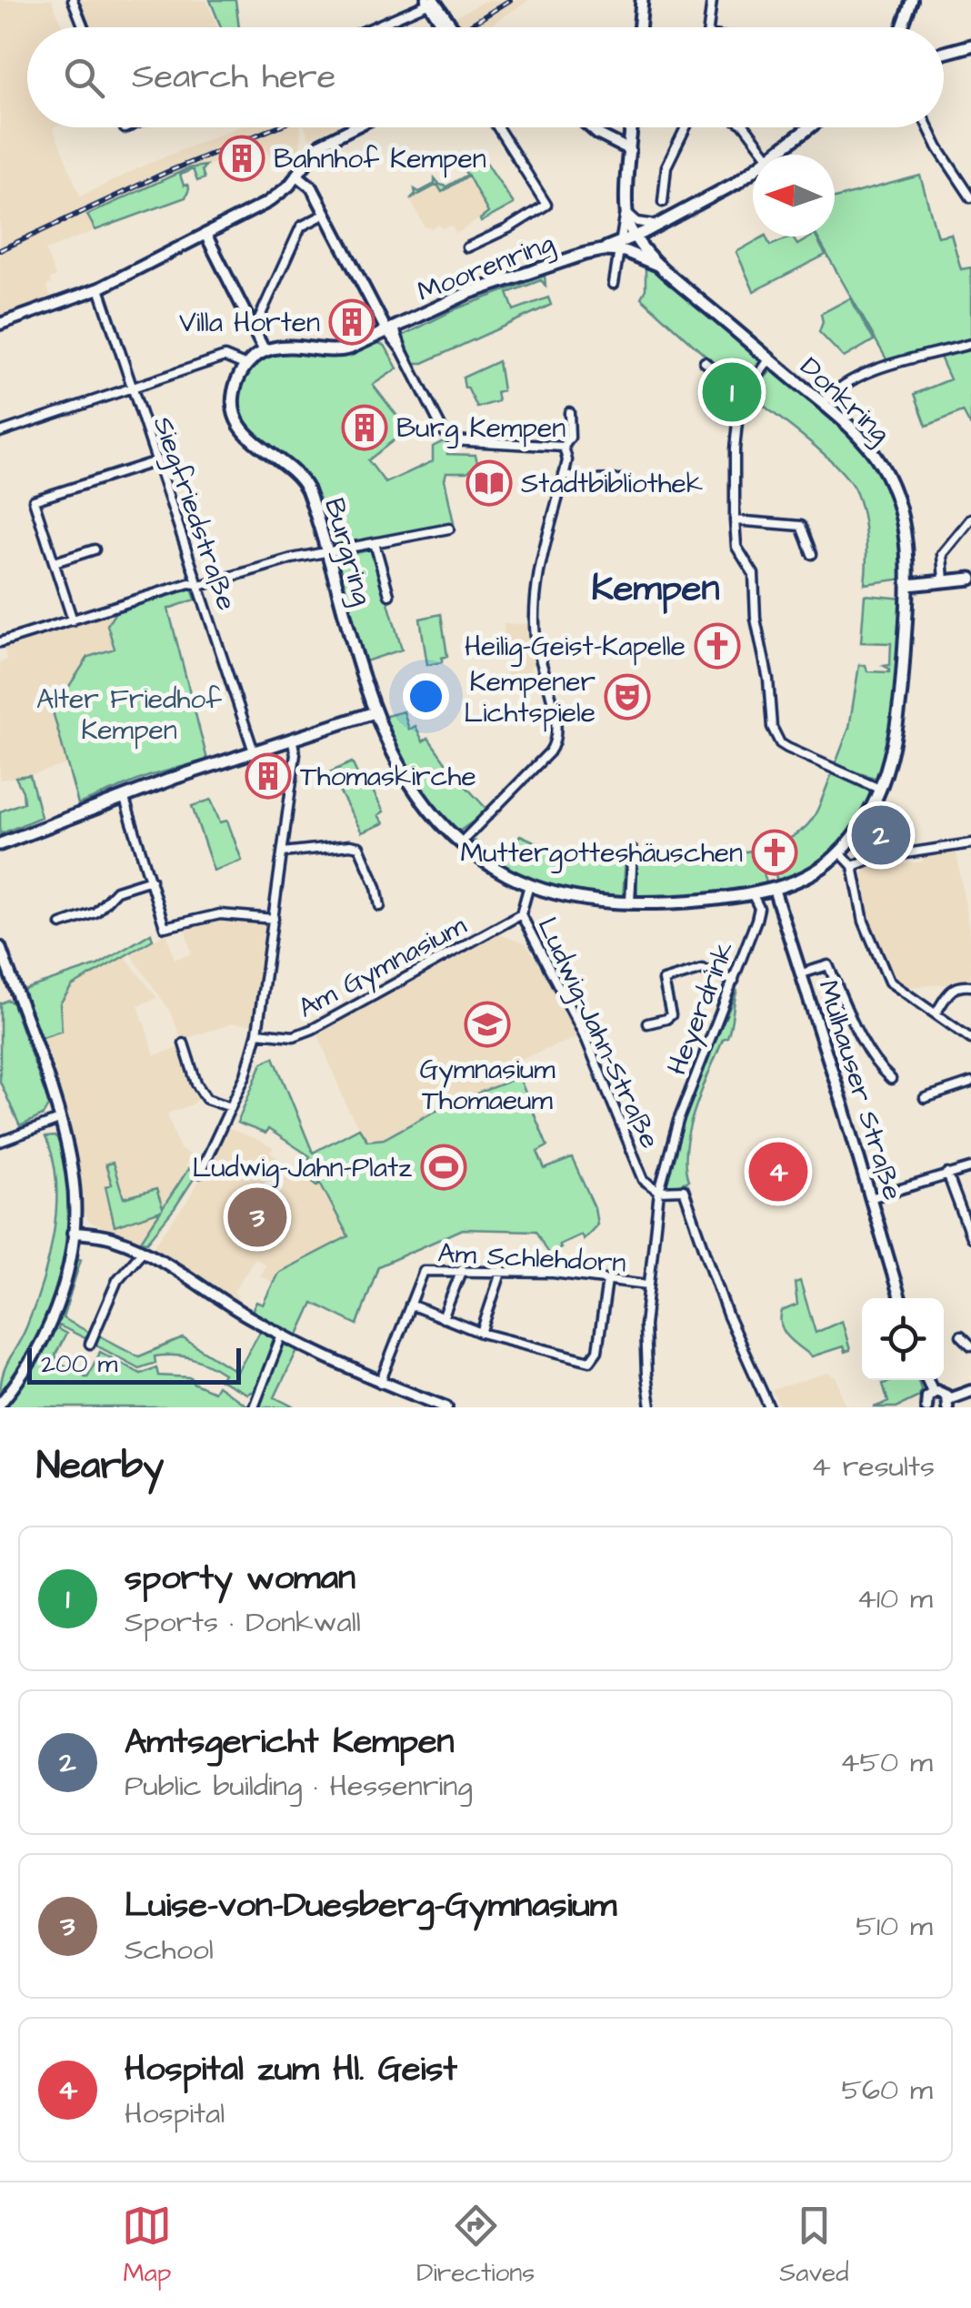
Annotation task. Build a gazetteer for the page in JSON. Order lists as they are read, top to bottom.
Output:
{
  "streets": {
    "main road": ["Moorenring", "Donkring", "Burgring"],
    "street": [
      "Siegfriedstraße",
      "Am Gymnasium",
      "Heyerdrink",
      "Ludwig-Jahn-Straße",
      "Mülhauser Straße",
      "Am Schlehdorn"
    ]
  },
  "crossings": [
    ["Moorenring", "Donkring"],
    ["Donkring", "Burgring"],
    ["Burgring", "Heyerdrink"],
    ["Burgring", "Ludwig-Jahn-Straße"],
    ["Burgring", "Mülhauser Straße"],
    ["Am Gymnasium", "Ludwig-Jahn-Straße"],
    ["Heyerdrink", "Ludwig-Jahn-Straße"],
    ["Heyerdrink", "Am Schlehdorn"]
  ],
  "districts": ["Kempen"],
  "parks": ["Alter Friedhof Kempen"],
  "places": {
    "building": [
      "Bahnhof Kempen",
      "Villa Horten",
      "Burg Kempen",
      "Thomaskirche"
    ],
    "library": ["Stadtbibliothek"],
    "church": ["Heilig-Geist-Kapelle", "Muttergotteshäuschen"],
    "theatre": ["Kempener Lichtspiele"],
    "school or university": ["Gymnasium Thomaeum"],
    "sports": ["Ludwig-Jahn-Platz"]
  },
  "scale_bar": "200 m",
  "north": "left",
  "page": {
    "search": "Search here",
    "pins": [
      "1",
      "2",
      "4",
      "3"
    ],
    "scale": "200 m",
    "heading": ["Nearby", "4 results"],
    "list": [
      {
        "mark": "1",
        "name": "sporty woman",
        "note": "Sports · Donkwall",
        "value": "410 m"
      },
      {
        "mark": "2",
        "name": "Amtsgericht Kempen",
        "note": "Public building · Hessenring",
        "value": "450 m"
      },
      {
        "mark": "3",
        "name": "Luise-von-Duesberg-Gymnasium",
        "note": "School",
        "value": "510 m"
      },
      {
        "mark": "4",
        "name": "Hospital zum Hl. Geist",
        "note": "Hospital",
        "value": "560 m"
      }
    ],
    "nav": ["Map", "Directions", "Saved"]
  }
}
